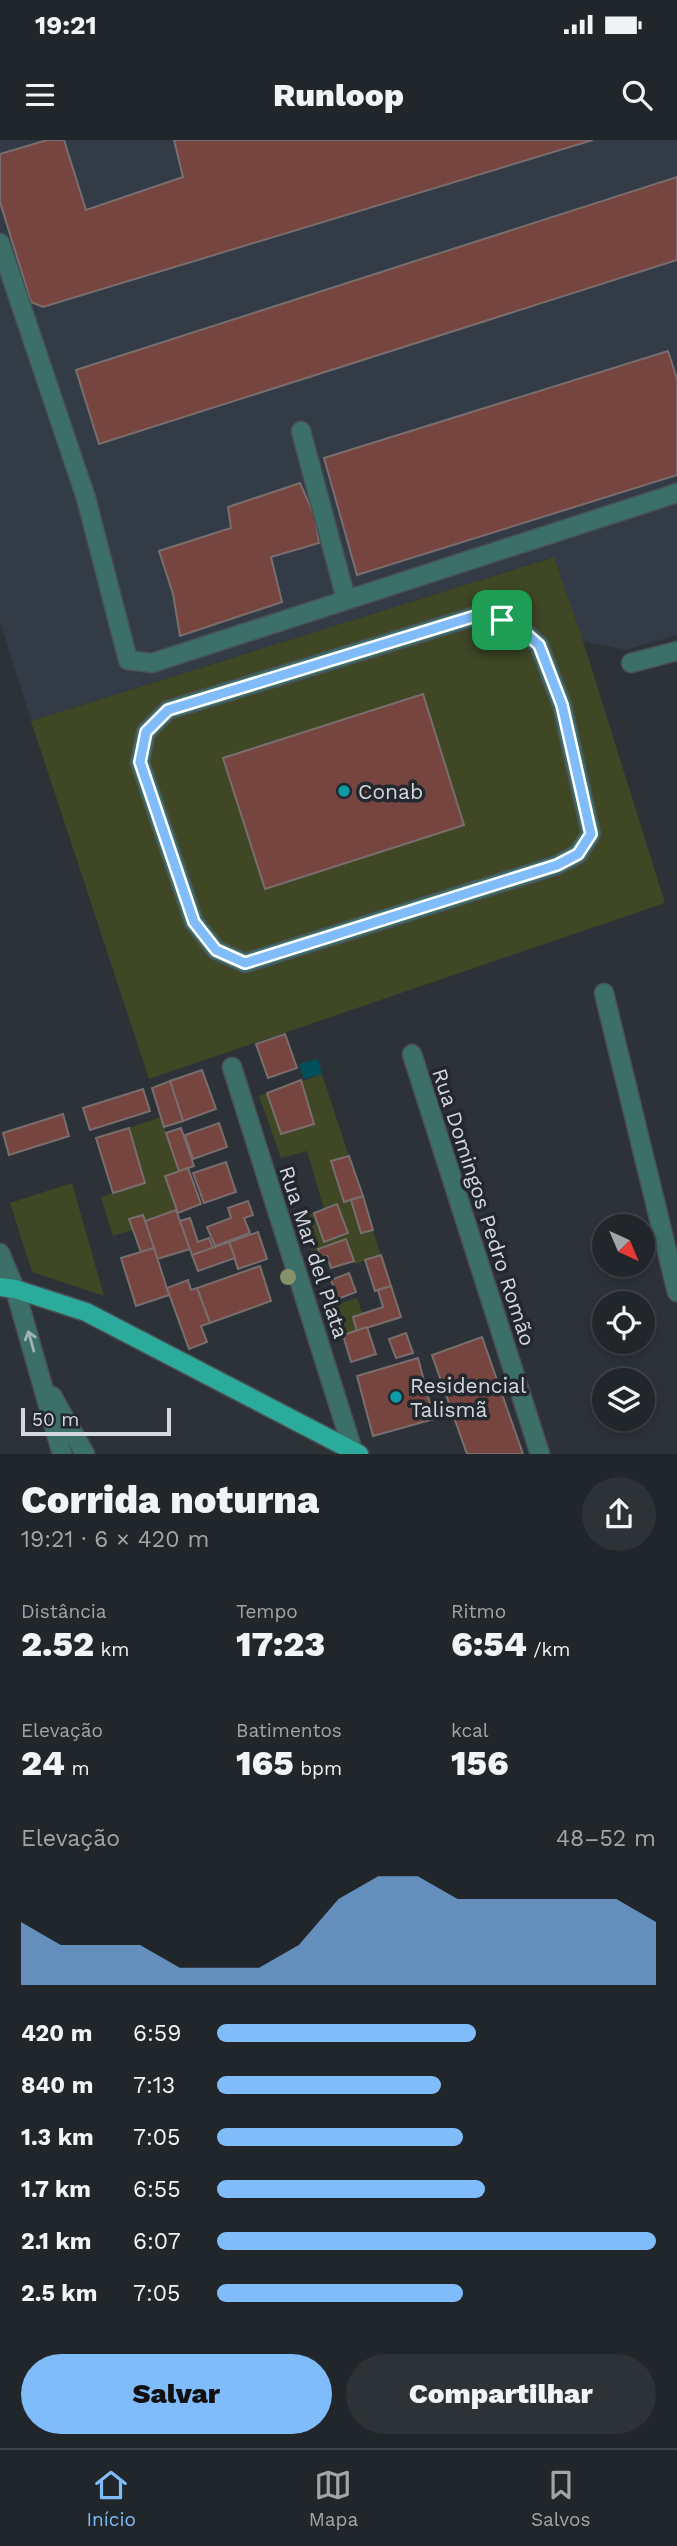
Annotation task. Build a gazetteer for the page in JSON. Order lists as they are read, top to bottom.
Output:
{
  "streets": {
    "street": ["Rua Domingos Pedro Romão", "Rua Mar del Plata"]
  },
  "places": ["Conab", "Residencial Talismã"],
  "scale_bar": "50 m",
  "north": "bottom right",
  "page": {
    "status": "19:21",
    "header": "Runloop",
    "scale": "50 m",
    "heading": ["Corrida noturna", "19:21 · 6 × 420 m"],
    "stats": [
      ["Distância", "2.52 km"],
      ["Tempo", "17:23"],
      ["Ritmo", "6:54 /km"],
      ["Elevação", "24 m"],
      ["Batimentos", "165 bpm"],
      ["kcal", "156"]
    ],
    "chart": ["Elevação", "48–52 m"],
    "list": [
      {
        "name": "420 m",
        "note": "6:59"
      },
      {
        "name": "840 m",
        "note": "7:13"
      },
      {
        "name": "1.3 km",
        "note": "7:05"
      },
      {
        "name": "1.7 km",
        "note": "6:55"
      },
      {
        "name": "2.1 km",
        "note": "6:07"
      },
      {
        "name": "2.5 km",
        "note": "7:05"
      }
    ],
    "buttons": ["Salvar", "Compartilhar"],
    "tabs": ["Início", "Mapa", "Salvos"]
  }
}
